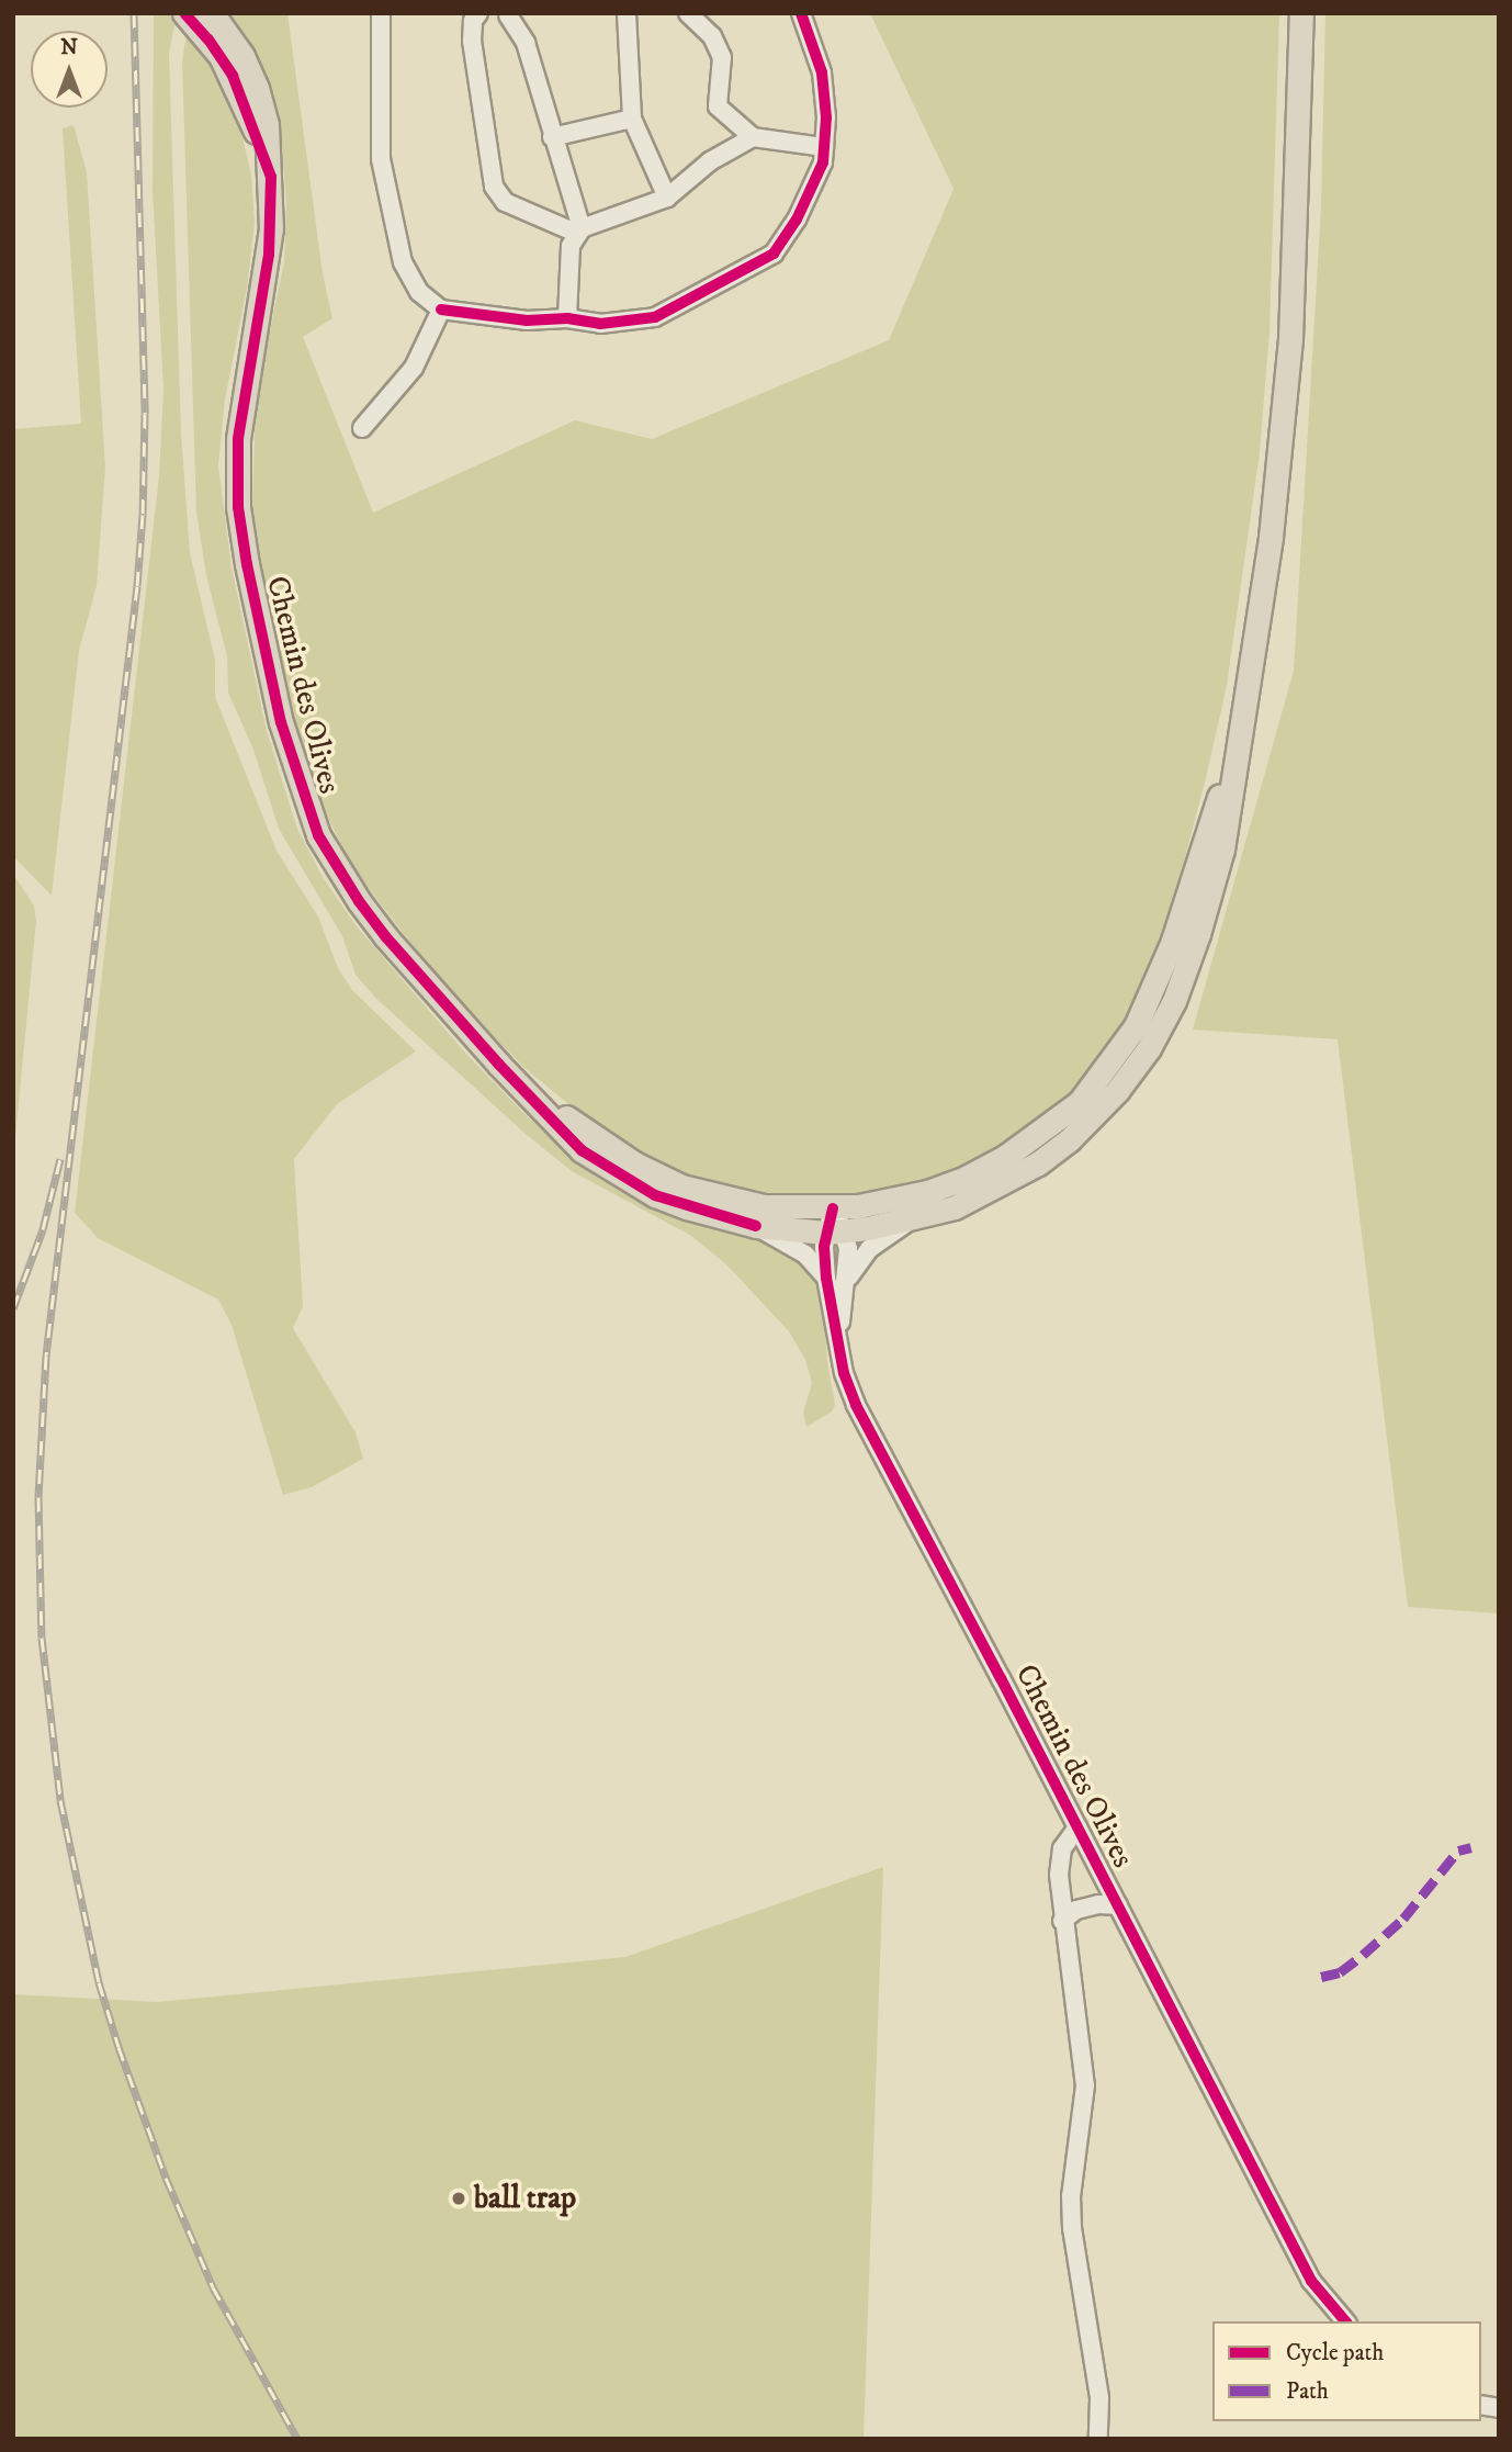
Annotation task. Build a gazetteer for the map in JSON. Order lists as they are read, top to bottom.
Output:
{
  "streets": {
    "main road": ["Chemin des Olives"]
  },
  "places": ["ball trap"],
  "legend": ["Cycle path", "Path"],
  "north": "top"
}
